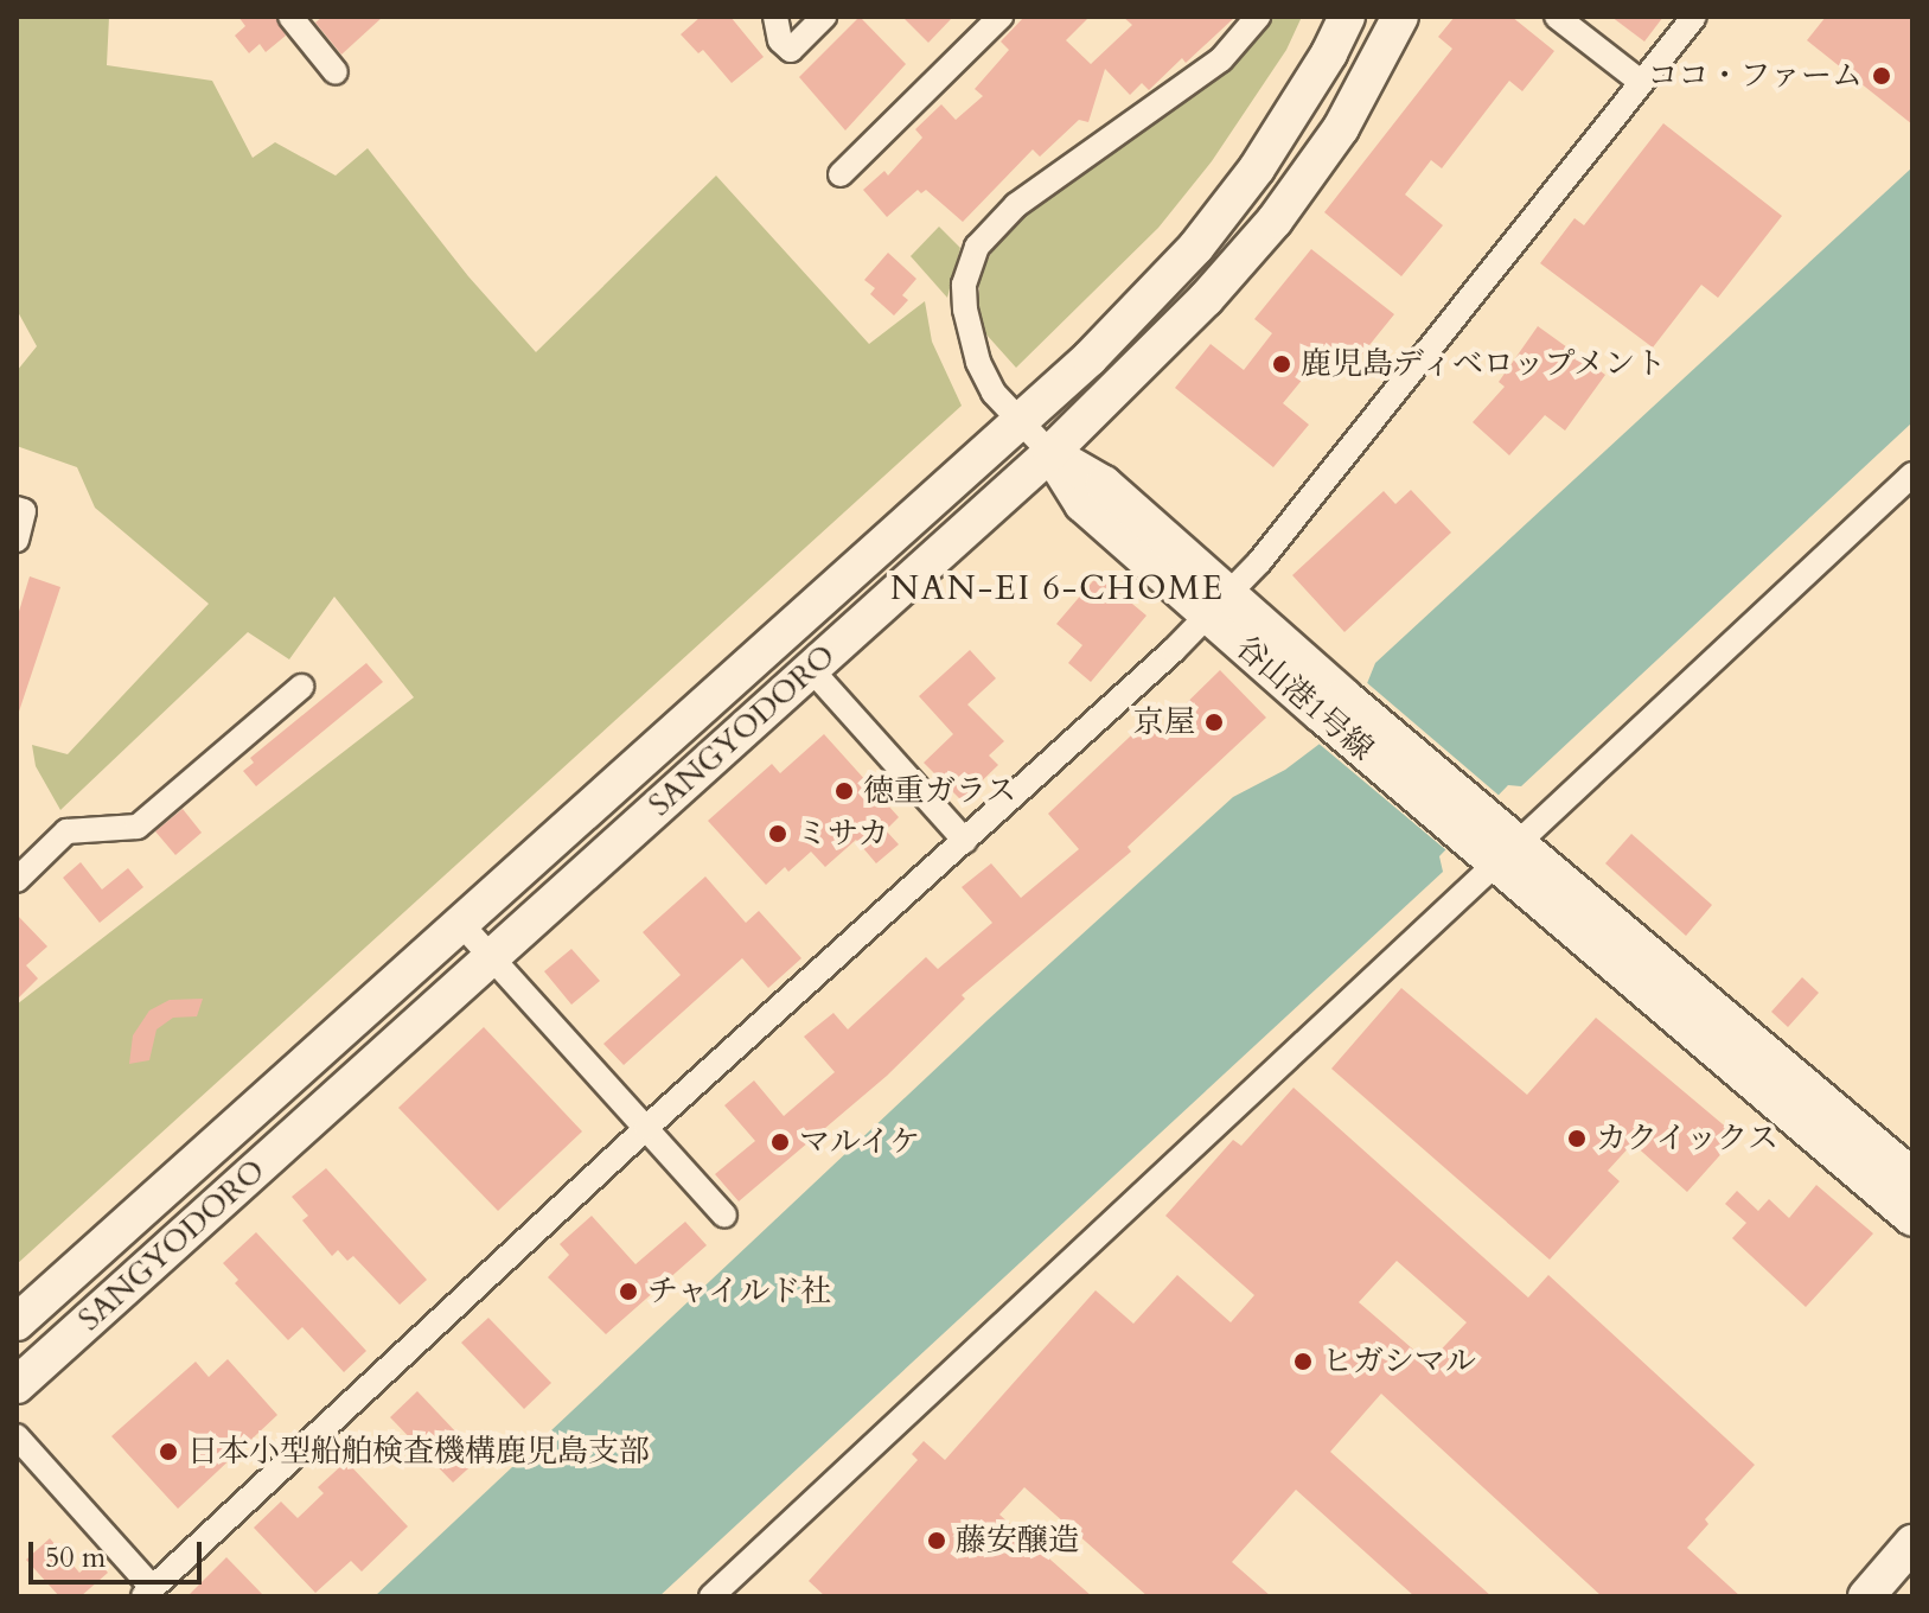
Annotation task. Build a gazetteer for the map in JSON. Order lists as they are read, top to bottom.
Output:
{
  "streets": {
    "main road": ["谷山港1号線", "SANGYODORO"]
  },
  "crossings": [
    ["谷山港1号線", "SANGYODORO"]
  ],
  "districts": ["NAN-EI 6-CHOME"],
  "places": [
    "ココ・ファーム",
    "鹿児島ディベロップメント",
    "京屋",
    "徳重ガラス",
    "ミサカ",
    "カクイックス",
    "マルイケ",
    "チャイルド社",
    "ヒガシマル",
    "日本小型船舶検査機構鹿児島支部",
    "藤安醸造"
  ],
  "scale_bar": "50 m"
}
